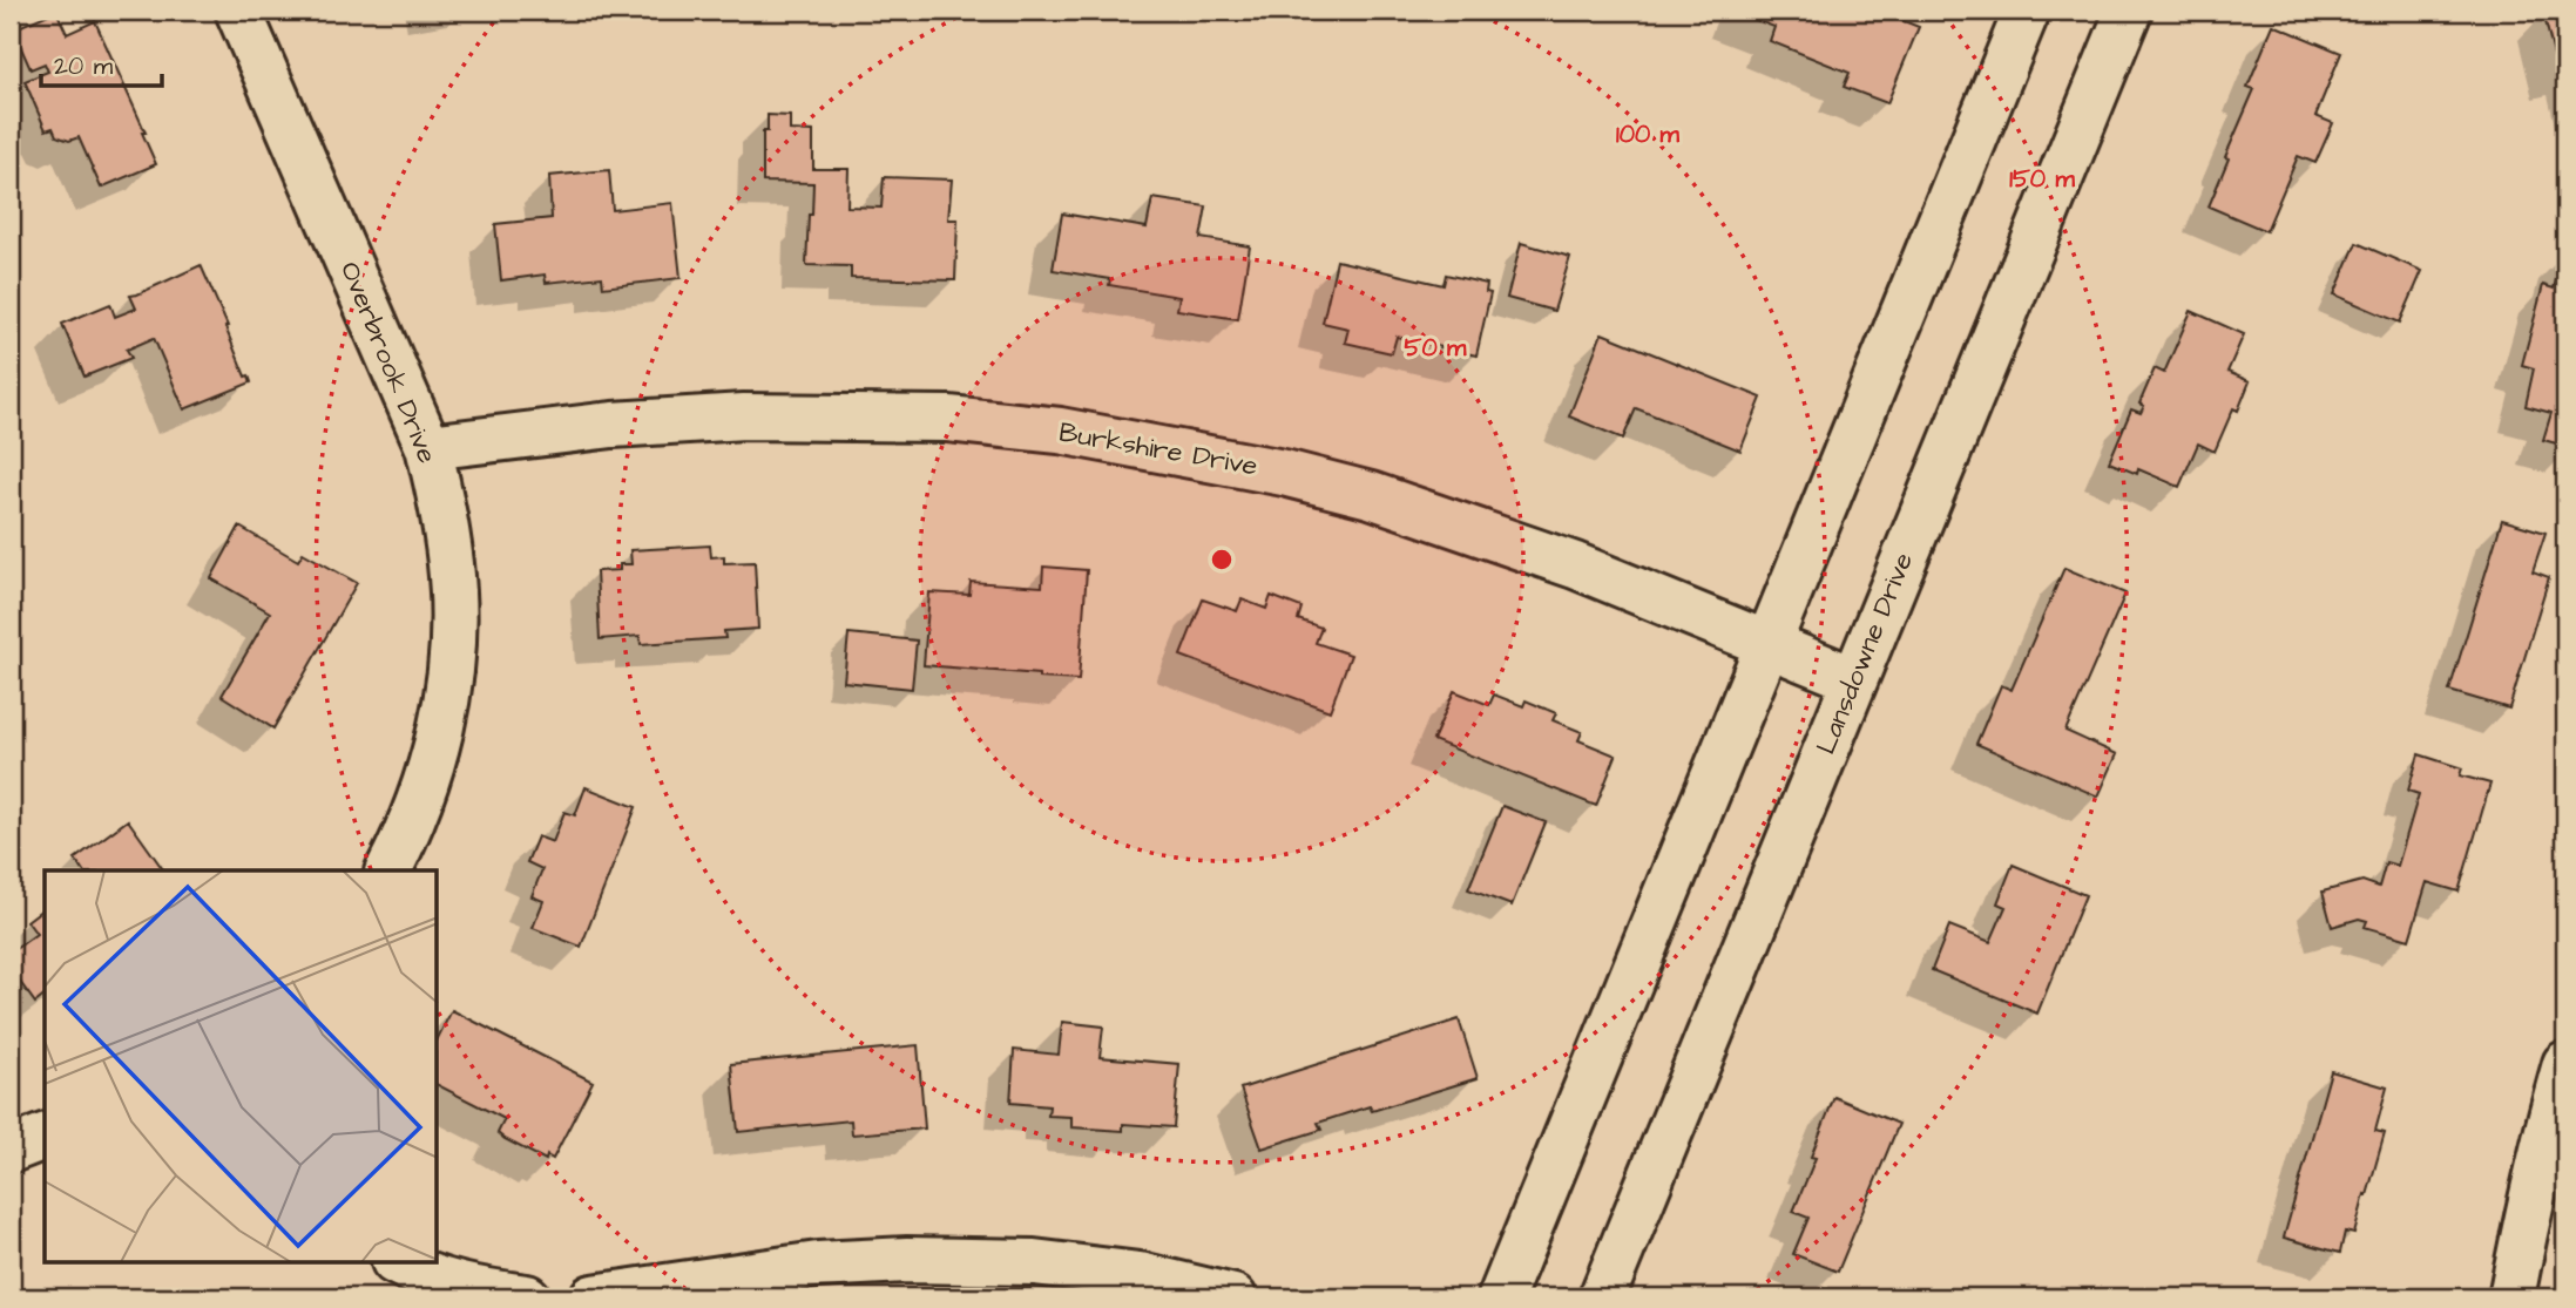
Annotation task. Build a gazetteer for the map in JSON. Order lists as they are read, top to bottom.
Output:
{
  "streets": {
    "street": ["Overbrook Drive", "Burkshire Drive", "Lansdowne Drive"]
  },
  "crossings": [
    ["Overbrook Drive", "Burkshire Drive"],
    ["Burkshire Drive", "Lansdowne Drive"]
  ],
  "scale_bar": "20 m",
  "rings": ["100 m", "150 m", "50 m"]
}
